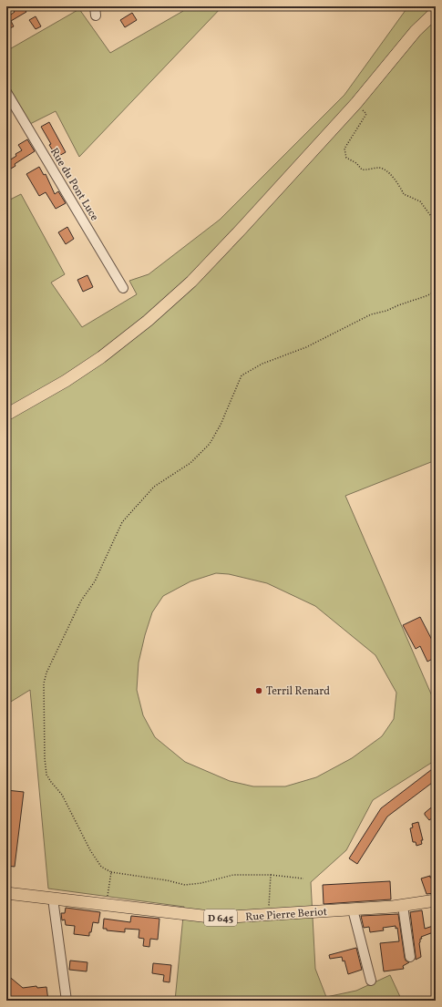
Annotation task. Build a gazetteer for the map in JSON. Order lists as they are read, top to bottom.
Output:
{
  "streets": {
    "main road": ["Rue Pierre Beriot", "D 645"],
    "street": ["Rue du Pont Luce"]
  },
  "places": ["Terril Renard"]
}
